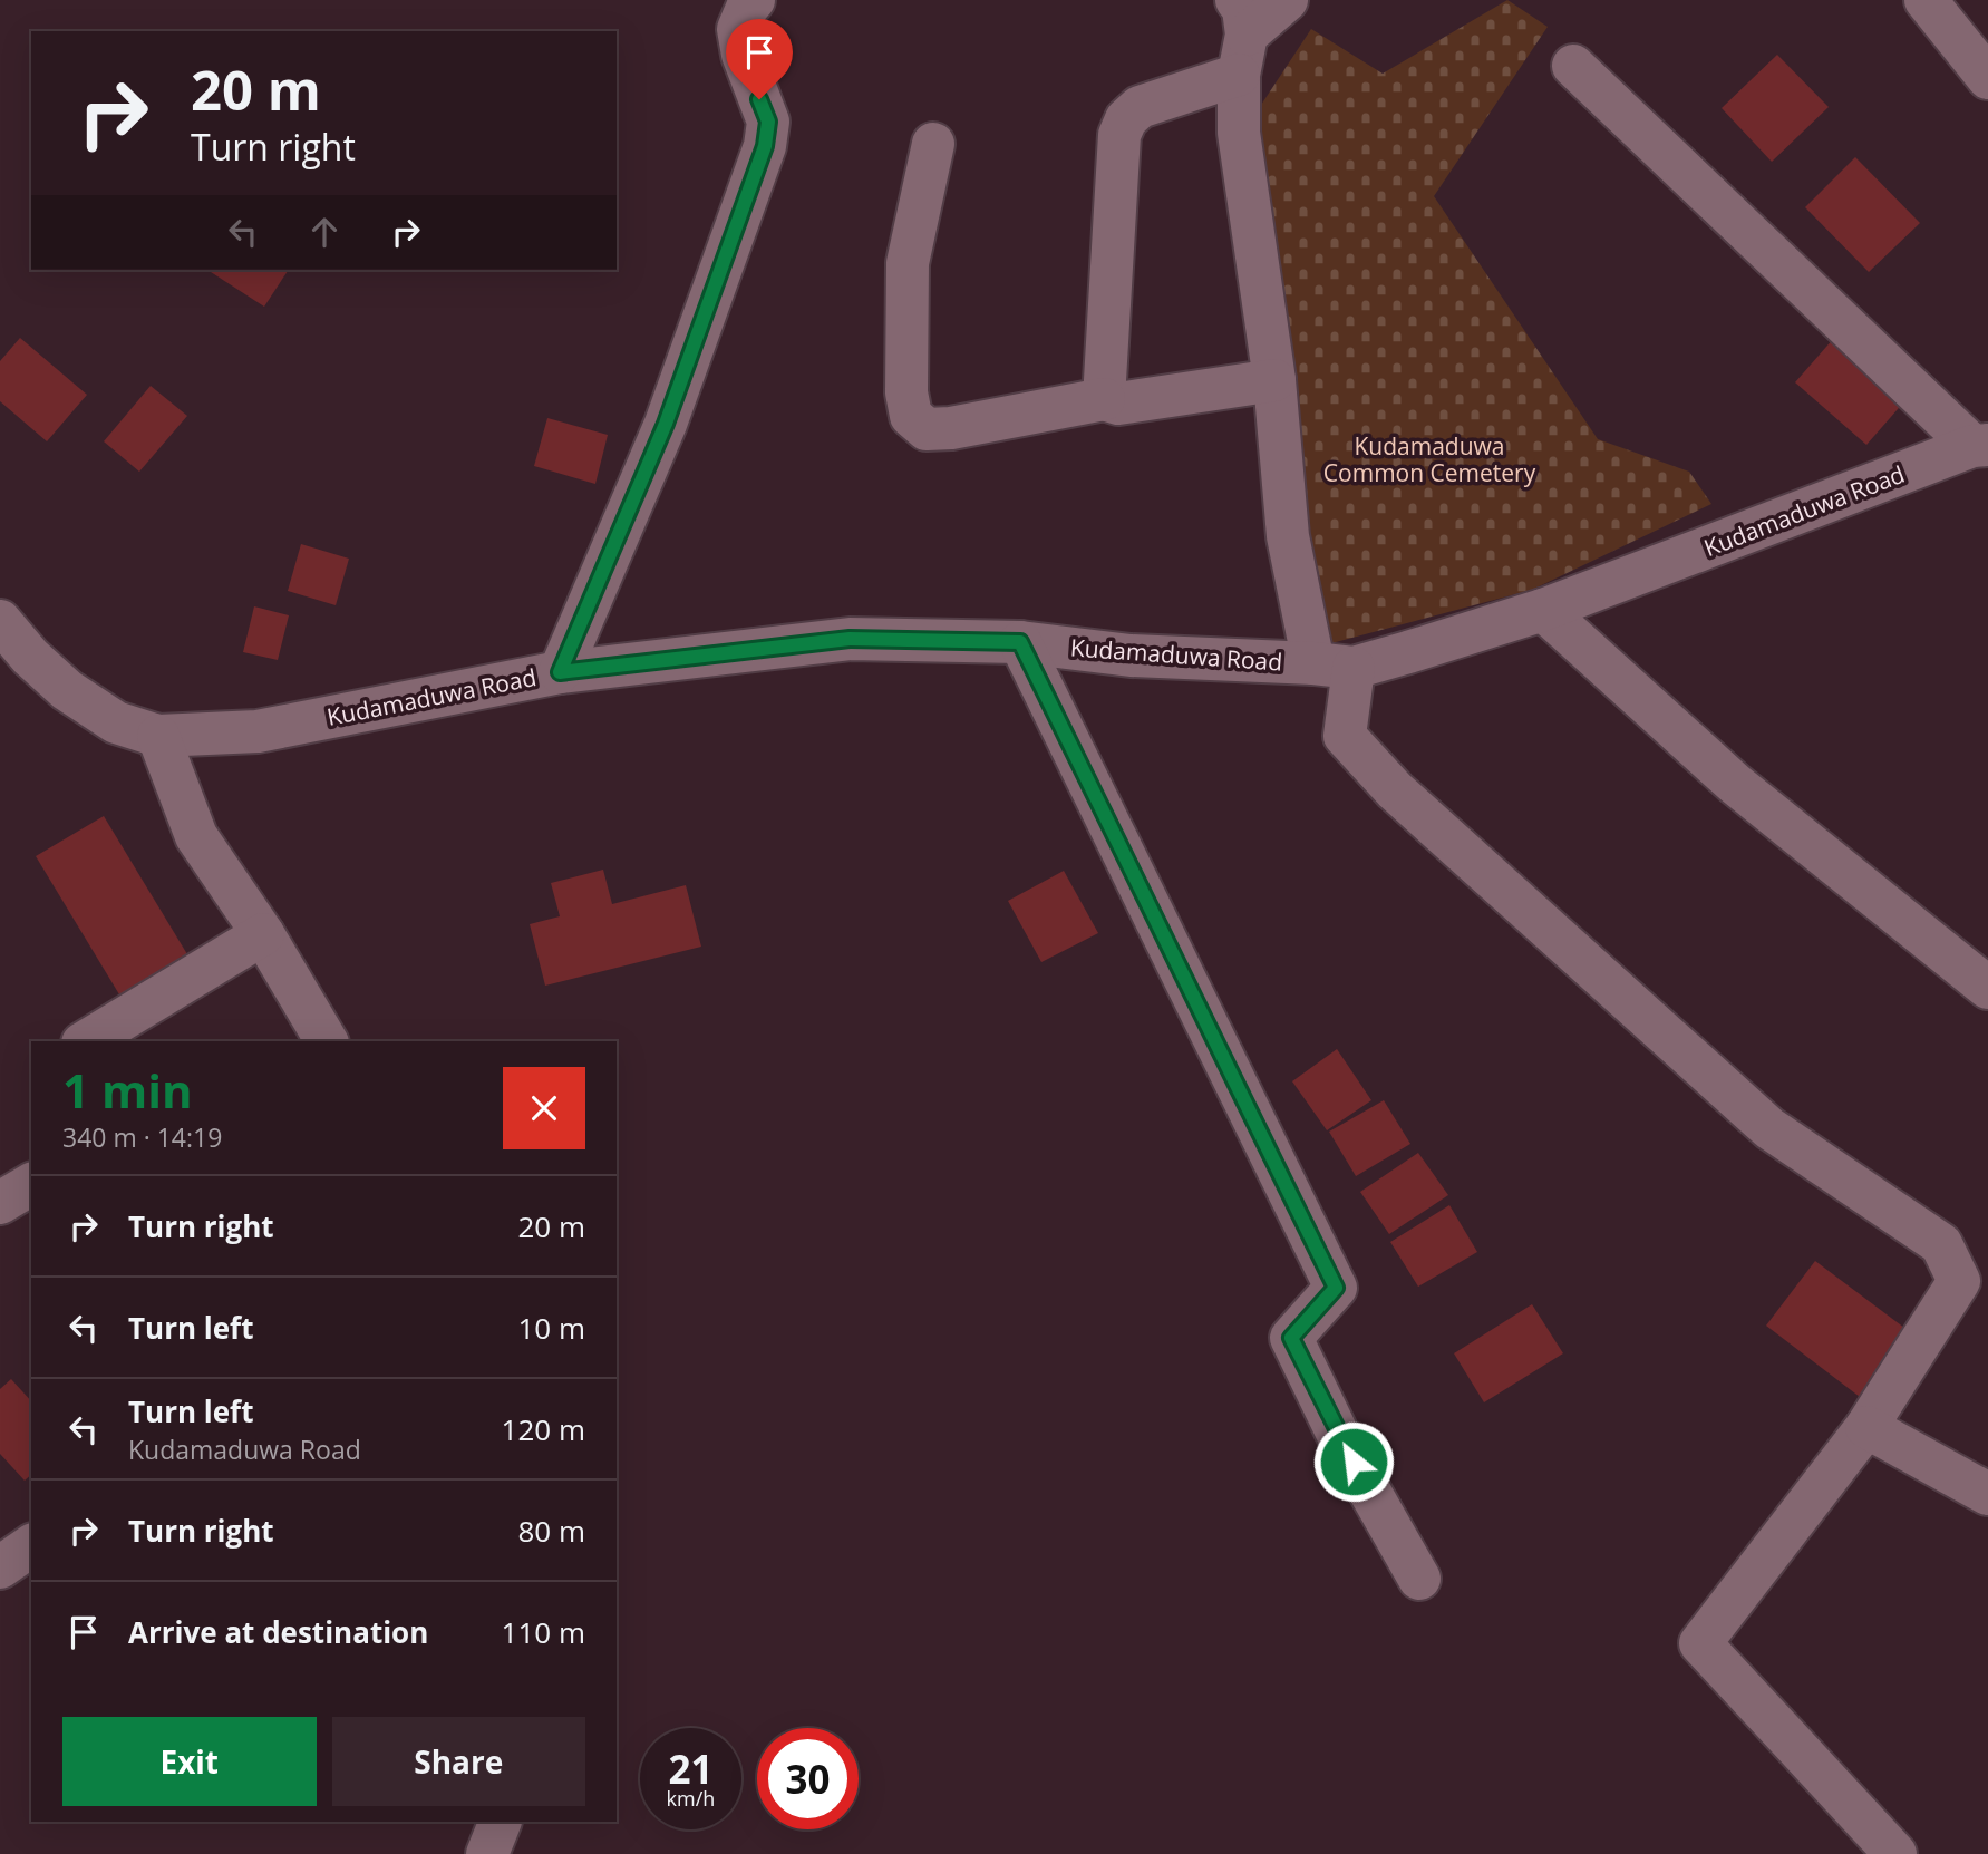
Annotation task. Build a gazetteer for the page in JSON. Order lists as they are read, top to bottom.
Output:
{
  "streets": {
    "street": ["Kudamaduwa Road"]
  },
  "parks": ["Kudamaduwa Common Cemetery"],
  "page": {
    "turn": ["20 m", "Turn right"],
    "heading": ["1 min", "340 m · 14:19"],
    "list": [
      {
        "name": "Turn right",
        "value": "20 m"
      },
      {
        "name": "Turn left",
        "value": "10 m"
      },
      {
        "name": "Turn left",
        "note": "Kudamaduwa Road",
        "value": "120 m"
      },
      {
        "name": "Turn right",
        "value": "80 m"
      },
      {
        "name": "Arrive at destination",
        "value": "110 m"
      }
    ],
    "buttons": ["Exit", "Share"],
    "speed": "21 km/h",
    "limit": "30"
  }
}
